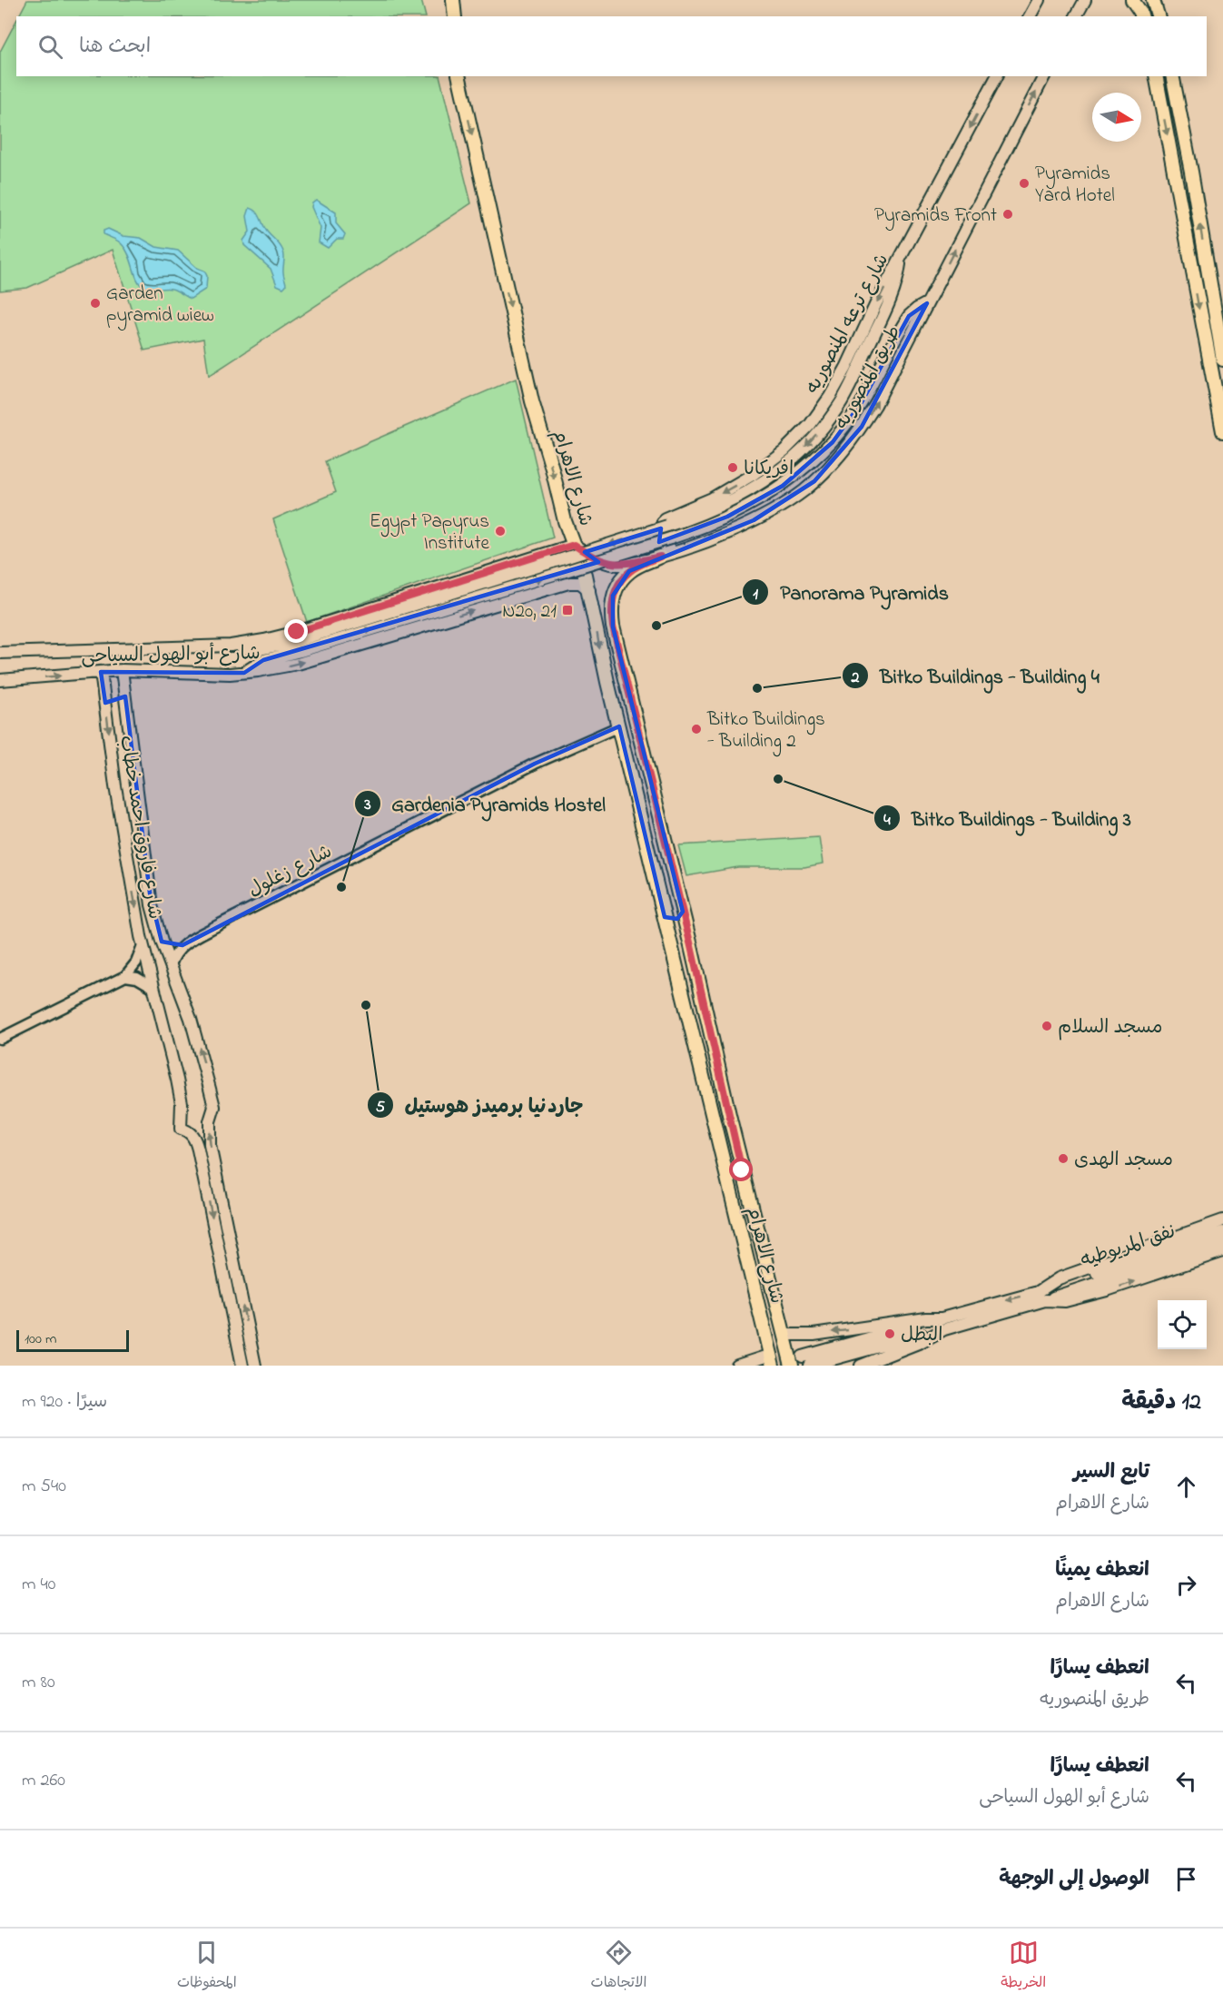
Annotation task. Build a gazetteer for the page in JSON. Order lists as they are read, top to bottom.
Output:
{
  "streets": {
    "main road": [
      "شارع ترعه المنصوريه",
      "طريق المنصوريه",
      "شارع الاهرام",
      "شارع أبو الهول السياحى",
      "شارع فاروق احمد خطاب",
      "نفق المريوطيه"
    ],
    "street": ["شارع زغلول"]
  },
  "crossings": [
    ["شارع ترعه المنصوريه", "طريق المنصوريه"],
    ["طريق المنصوريه", "شارع الاهرام"],
    ["طريق المنصوريه", "شارع أبو الهول السياحى"],
    ["شارع الاهرام", "شارع أبو الهول السياحى"],
    ["شارع الاهرام", "شارع زغلول"],
    ["شارع أبو الهول السياحى", "شارع فاروق احمد خطاب"]
  ],
  "one_way": ["شارع ترعه المنصوريه", "طريق المنصوريه"],
  "places": {
    "other": [
      "Pyramids Yard Hotel",
      "Pyramids Front",
      "Garden pyramid wiew",
      "افريكانا",
      "Egypt Papyrus Institute",
      "Panorama Pyramids",
      "Bitko Buildings - Building 4",
      "Bitko Buildings - Building 2",
      "Bitko Buildings - Building 3",
      "Gardenia Pyramids Hostel",
      "جاردنيا برميدز هوستيل",
      "مسجد السلام",
      "مسجد الهدى",
      "البطل"
    ],
    "transit": ["N20, 21"]
  },
  "scale_bar": "100 m",
  "north": "right",
  "page": {
    "search": "ابحث هنا",
    "scale": "100 m",
    "heading": ["12 دقيقة", "سيرًا · 920 m"],
    "list": [
      ["تابع السير", "شارع الاهرام", "540 m"],
      ["انعطف يمينًا", "شارع الاهرام", "40 m"],
      ["انعطف يسارًا", "طريق المنصوريه", "80 m"],
      ["انعطف يسارًا", "شارع أبو الهول السياحى", "260 m"],
      "الوصول إلى الوجهة"
    ],
    "nav": ["الخريطة", "الاتجاهات", "المحفوظات"]
  }
}
